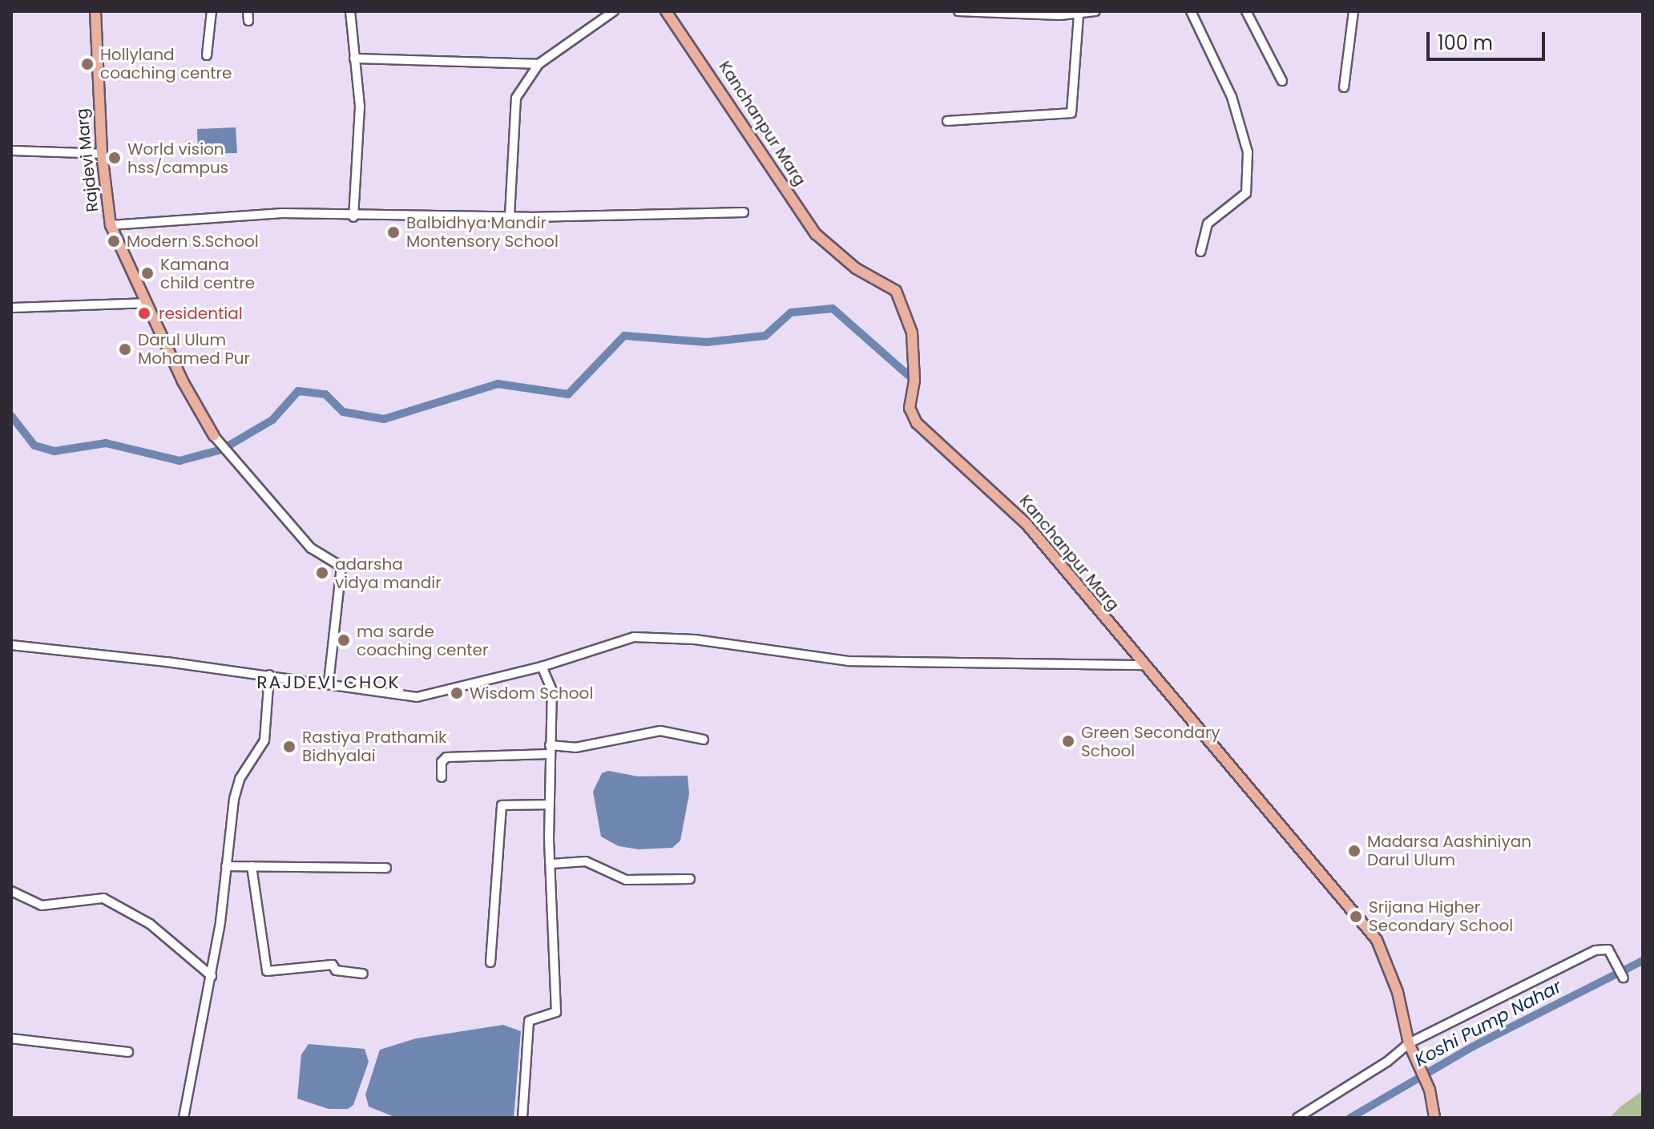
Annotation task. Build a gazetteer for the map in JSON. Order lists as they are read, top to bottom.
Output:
{
  "streets": {
    "main road": ["Kanchanpur Marg", "Rajdevi Marg"]
  },
  "districts": ["RAJDEVI CHOK"],
  "water": ["Koshi Pump Nahar"],
  "places": [
    "Hollyland coaching centre",
    "World vision hss/campus",
    "Balbidhya Mandir Montensory School",
    "Modern S.School",
    "Kamana child centre",
    "residential",
    "Darul Ulum Mohamed Pur",
    "adarsha vidya mandir",
    "ma sarde coaching center",
    "Wisdom School",
    "Green Secondary School",
    "Rastiya Prathamik Bidhyalai",
    "Madarsa Aashiniyan Darul Ulum",
    "Srijana Higher Secondary School"
  ],
  "scale_bar": "100 m"
}
